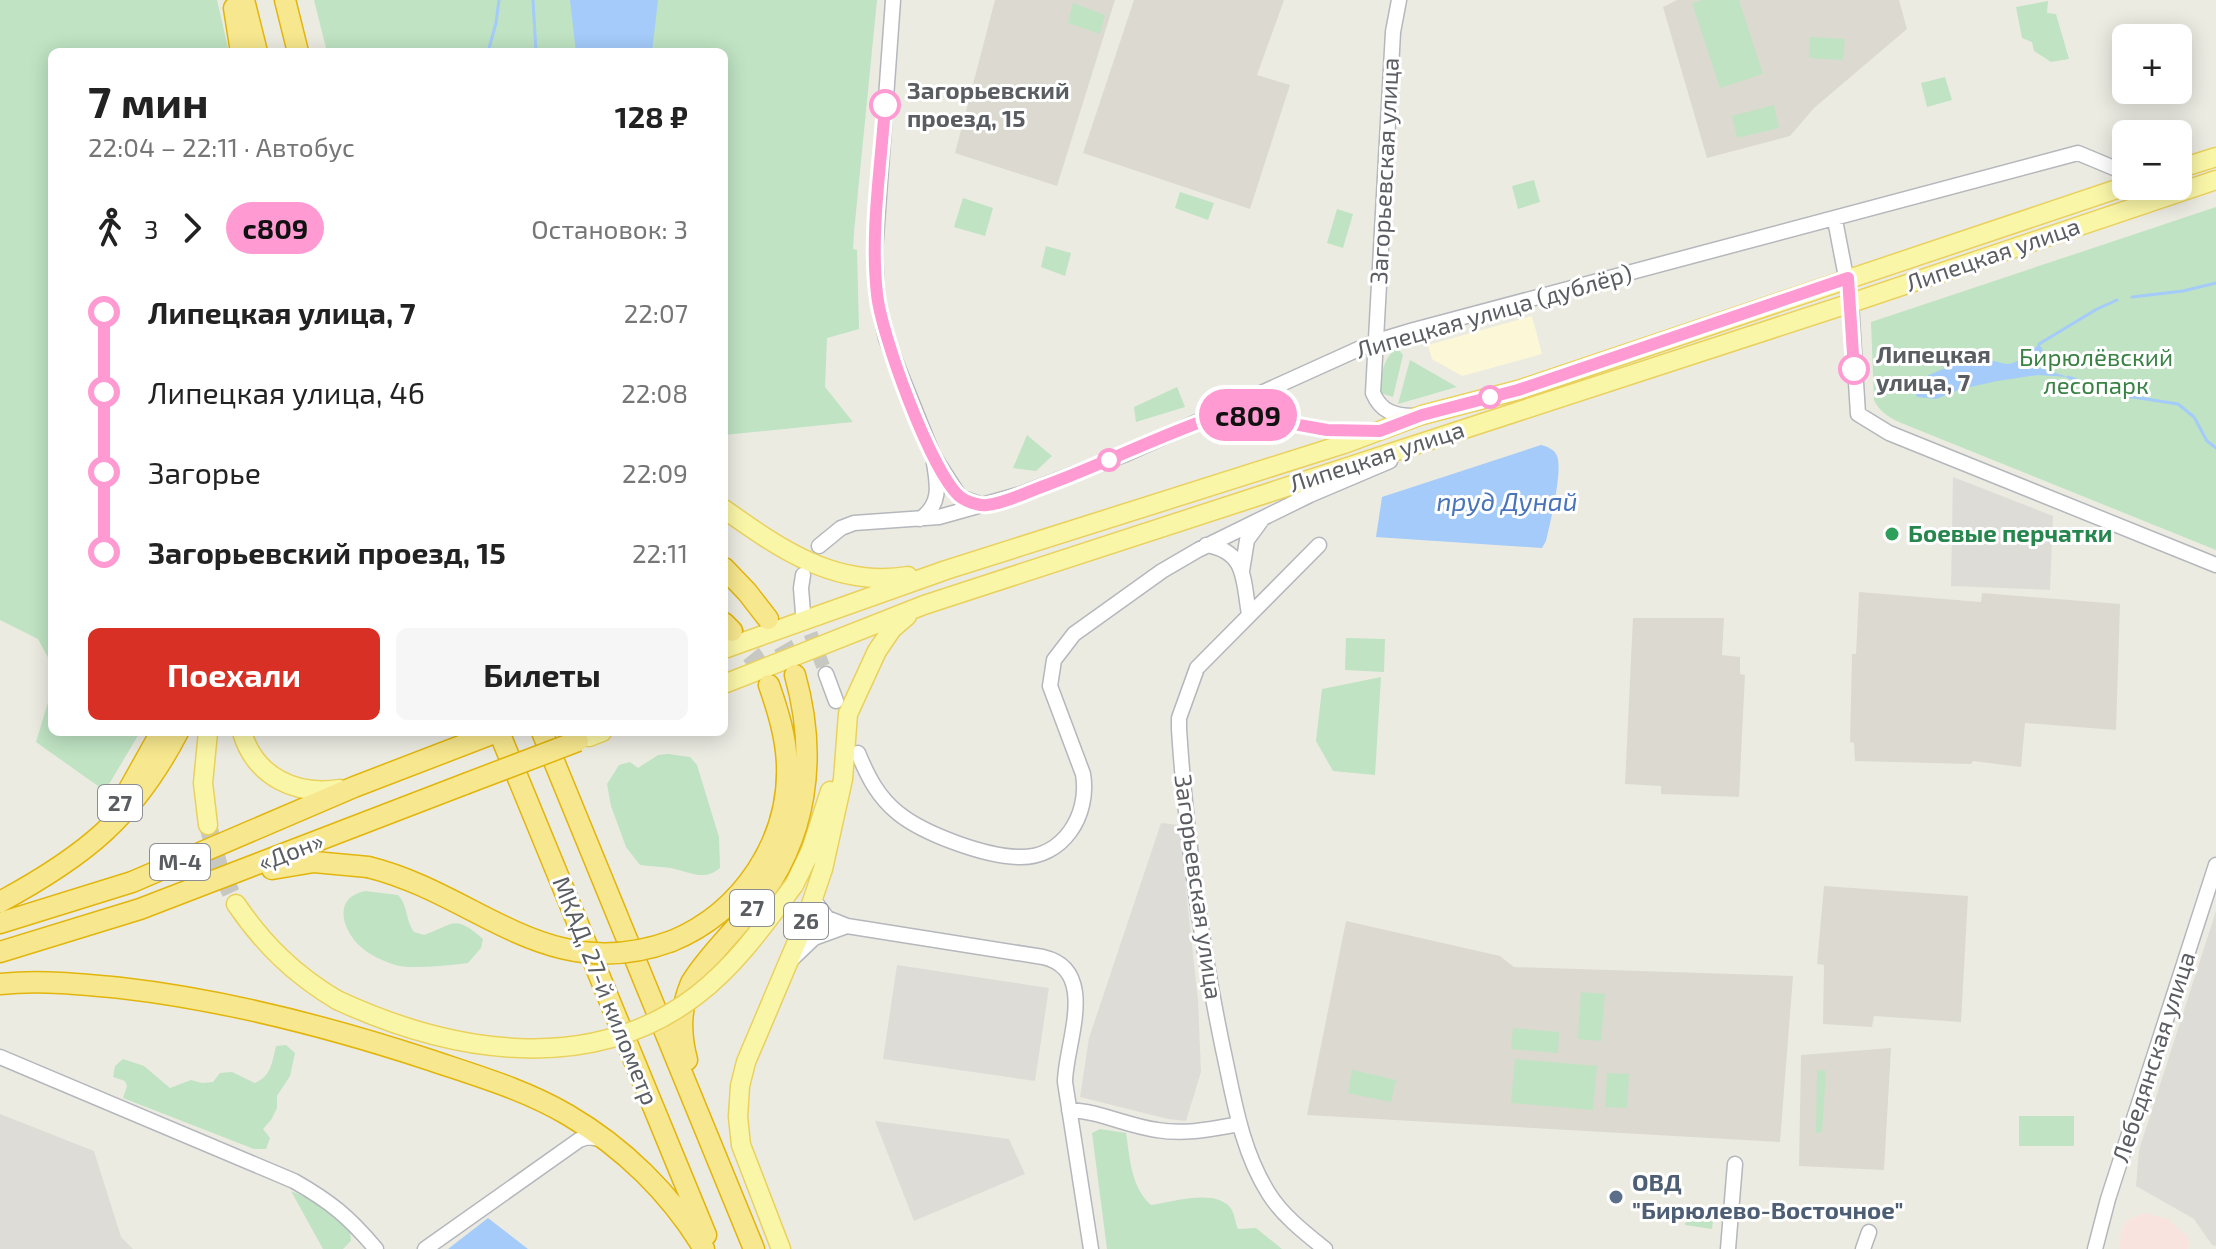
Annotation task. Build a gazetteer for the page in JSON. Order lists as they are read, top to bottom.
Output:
{
  "streets": {
    "highway": [
      "27",
      "«Дон»",
      "М-4",
      "МКАД, 27-й километр"
    ],
    "main road": ["Липецкая улица", "26"],
    "street": ["Загорьевская улица", "Липецкая улица (дублёр)", "Лебедянская улица"]
  },
  "crossings": [
    ["Загорьевская улица", "Липецкая улица"],
    ["Загорьевская улица", "Липецкая улица (дублёр)"],
    ["Липецкая улица", "26"],
    ["27", "МКАД, 27-й километр"]
  ],
  "water": ["пруд Дунай"],
  "parks": ["Бирюлёвский лесопарк"],
  "places": [
    "Загорьевский проезд, 15",
    "Липецкая улица, 7",
    "Боевые перчатки",
    "ОВД \"Бирюлево-Восточное\""
  ],
  "lines": ["bus line с809"],
  "page": {
    "on_map": "с809",
    "map_buttons": ["+", "−"],
    "heading": ["7 мин", "22:04 – 22:11 · Автобус", "128 ₽"],
    "legs": ["3", "с809", "Остановок: 3"],
    "list": [
      {
        "name": "Липецкая улица, 7",
        "value": "22:07"
      },
      {
        "name": "Липецкая улица, 46",
        "value": "22:08"
      },
      {
        "name": "Загорье",
        "value": "22:09"
      },
      {
        "name": "Загорьевский проезд, 15",
        "value": "22:11"
      }
    ],
    "buttons": ["Поехали", "Билеты"]
  }
}
